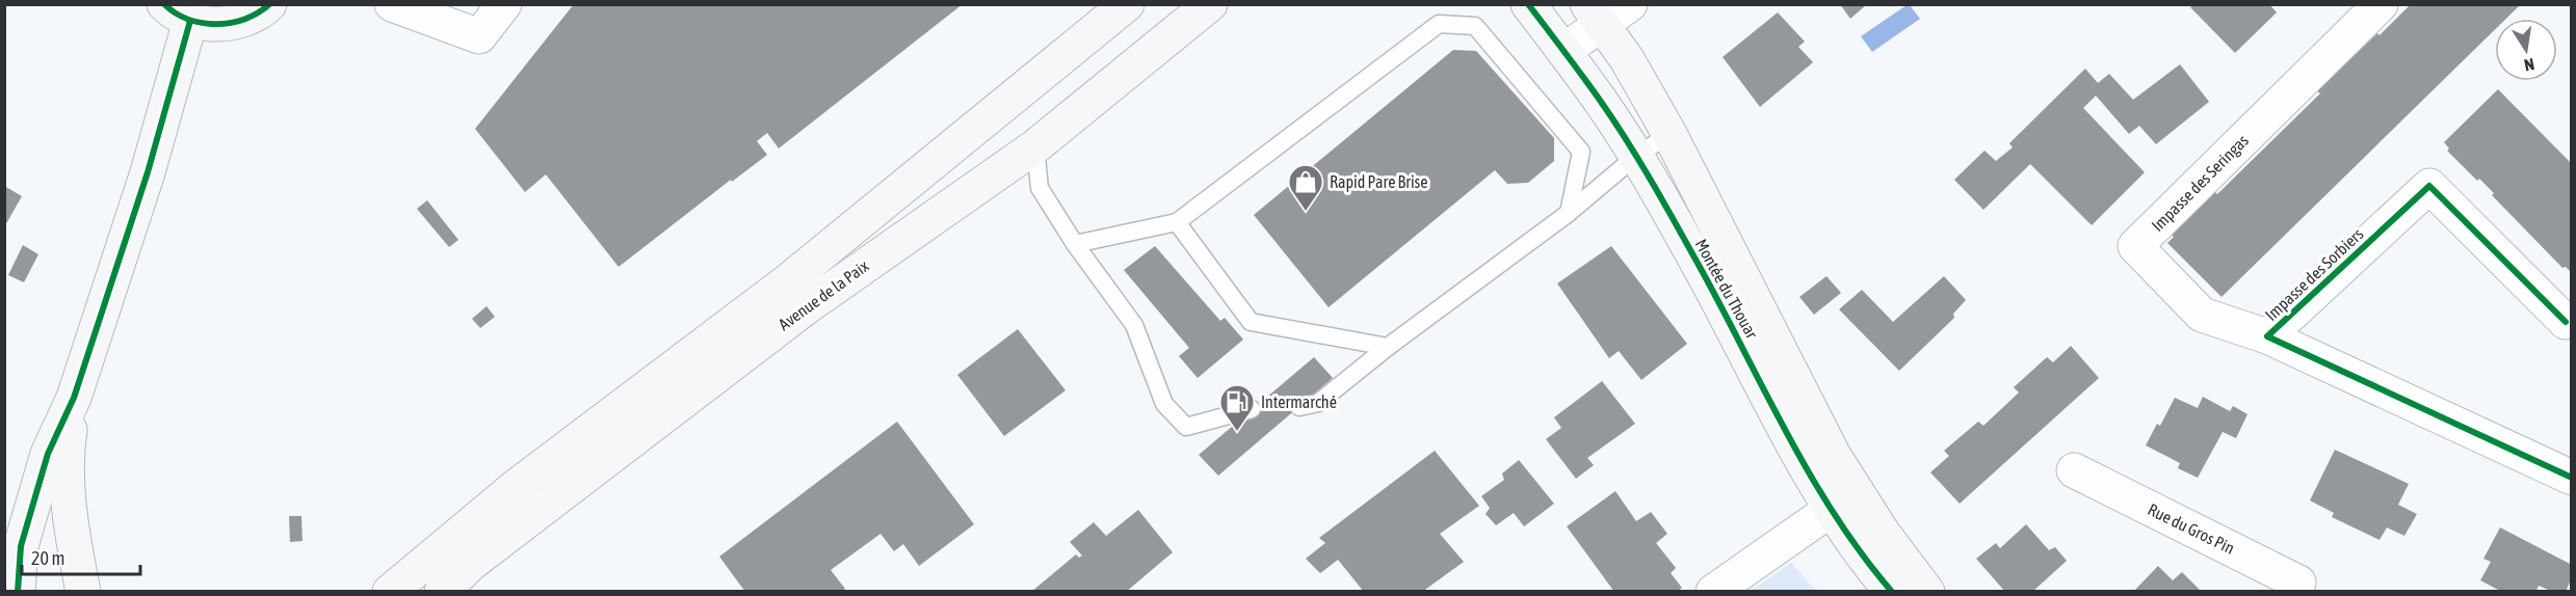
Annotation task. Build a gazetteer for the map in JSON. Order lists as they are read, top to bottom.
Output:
{
  "streets": {
    "street": [
      "Impasse des Seringas",
      "Impasse des Sorbiers",
      "Montée du Thouar",
      "Avenue de la Paix",
      "Rue du Gros Pin"
    ]
  },
  "crossings": [
    ["Impasse des Seringas", "Impasse des Sorbiers"]
  ],
  "places": {
    "shop": ["Rapid Pare Brise"],
    "fuel station": ["Intermarché"]
  },
  "scale_bar": "20 m",
  "north": "bottom"
}
